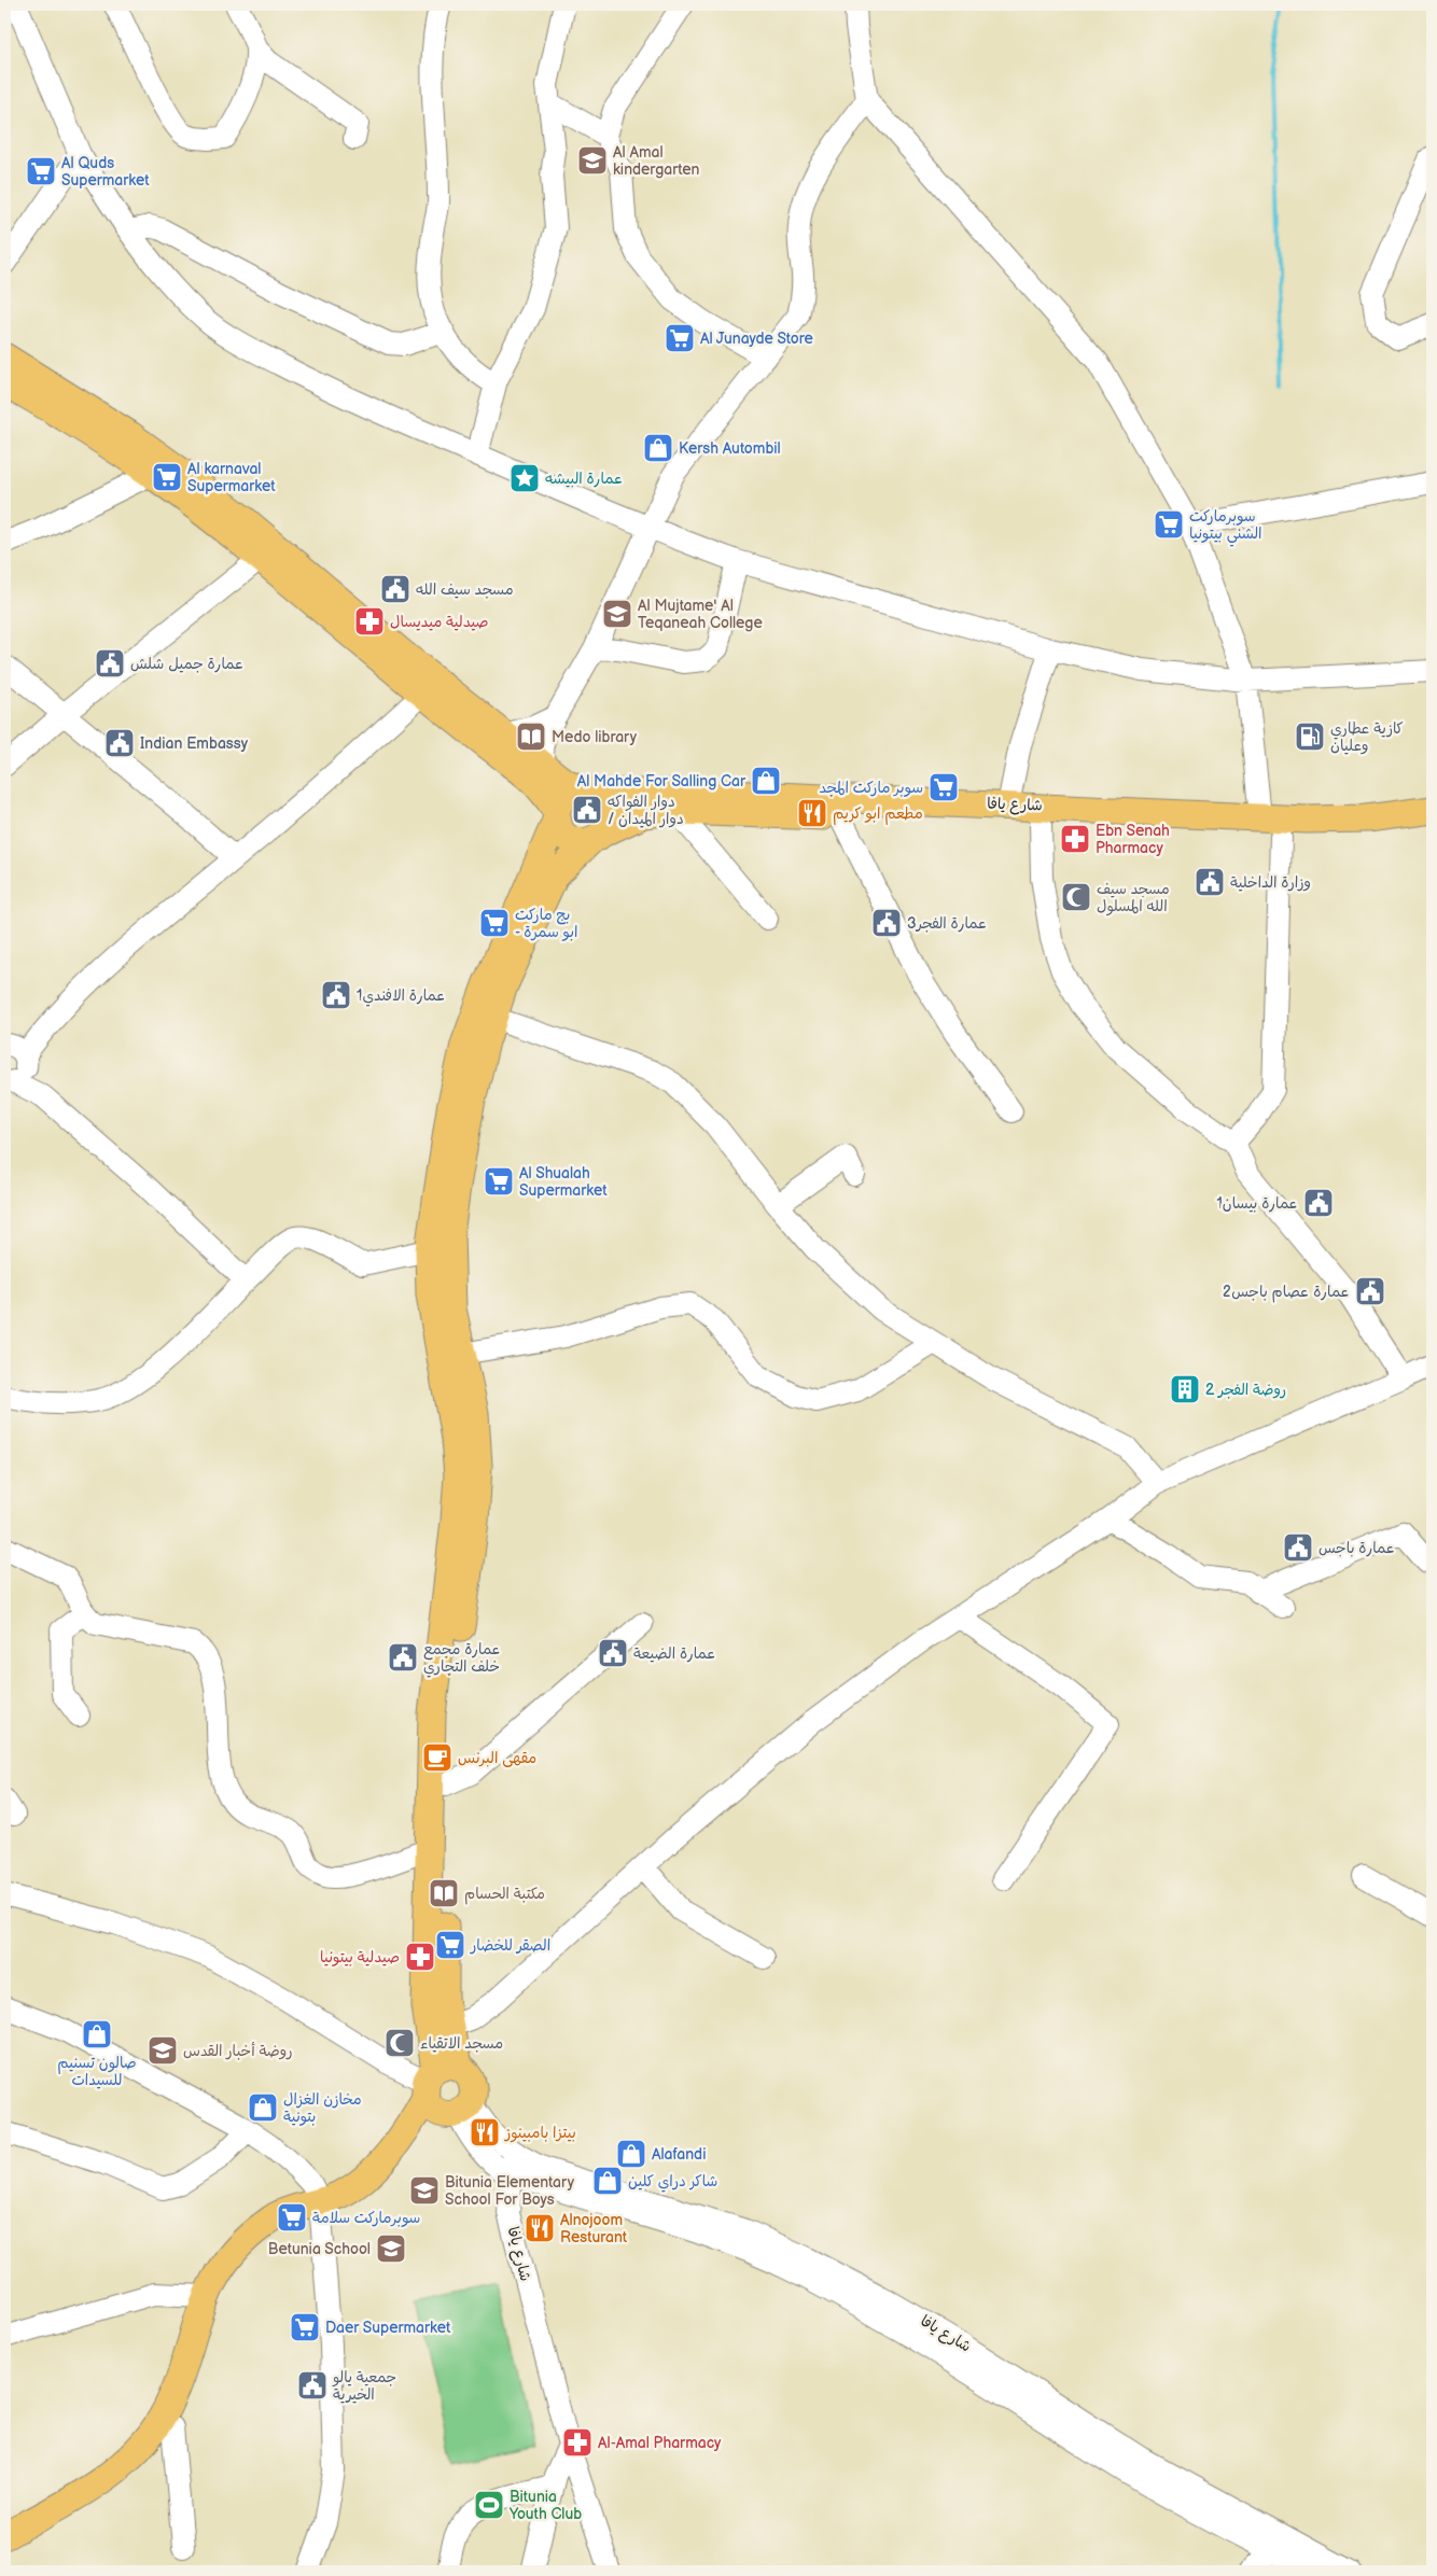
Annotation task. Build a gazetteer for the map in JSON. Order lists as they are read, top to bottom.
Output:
{
  "streets": {
    "main road": ["شارع يافا"]
  },
  "places": {
    "school or university": [
      "Al Amal kindergarten",
      "Al Mujtame' Al Teqaneah College",
      "روضة أخبار القدس",
      "Bitunia Elementary School For Boys",
      "Betunia School"
    ],
    "supermarket": [
      "Al Quds Supermarket",
      "Al Junayde Store",
      "Al karnaval Supermarket",
      "سوبرماركت الشني بيتونيا",
      "سوبر ماركت المجد",
      "بج ماركت - ابو سمرة",
      "Al Shualah Supermarket",
      "الصقر للخضار",
      "سوبرماركت سلامة",
      "Daer Supermarket"
    ],
    "shop": [
      "Kersh Autombil",
      "Al Mahde For Salling Car",
      "صالون تسنيم للسيدات",
      "مخازن الغزال بتونية",
      "Alafandi",
      "شاكر دراي كلين"
    ],
    "place": ["عمارة البيشه"],
    "public building": [
      "مسجد سيف الله",
      "عمارة جميل شلش",
      "Indian Embassy",
      "دوار الفواكه / دوار الميدان",
      "وزارة الداخلية",
      "عمارة الفجر3",
      "عمارة الافندي1",
      "عمارة بيسان1",
      "عمارة عصام باجس2",
      "عمارة باجس",
      "عمارة الضيعة",
      "عمارة مجمع خلف التجاري",
      "جمعية يالو الخيرية"
    ],
    "pharmacy": [
      "صيدلية ميديسال",
      "Ebn Senah Pharmacy",
      "صيدلية بيتونيا",
      "Al-Amal Pharmacy"
    ],
    "library": ["Medo library", "مكتبة الحسام"],
    "fuel station": ["كازية عطاري وعليان"],
    "restaurant": ["مطعم ابو كريم", "بيتزا بامبينوز", "Alnojoom Resturant"],
    "mosque": ["مسجد سيف الله المسلول", "مسجد الاتقياء"],
    "building": ["روضة الفجر 2"],
    "cafe": ["مقهى البرنس"],
    "sports": ["Bitunia Youth Club"]
  }
}
